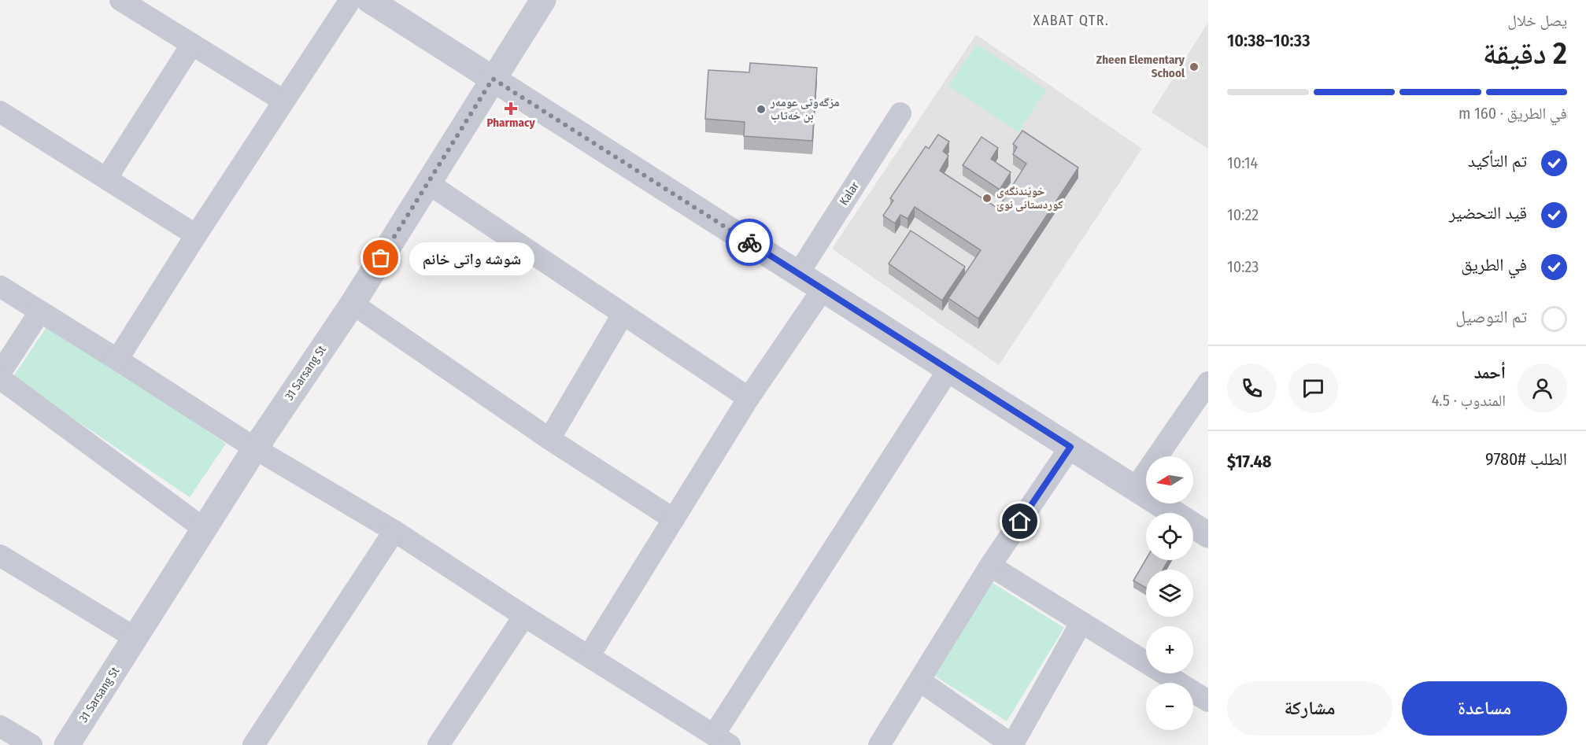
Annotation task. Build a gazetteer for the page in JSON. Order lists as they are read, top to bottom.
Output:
{
  "streets": {
    "street": ["Kalar", "31 Sarsang St"]
  },
  "districts": ["XABAT QTR."],
  "places": {
    "other": [
      "Zheen Elementary School",
      "مزگەوتی عومەر بن خەتاب",
      "خوێندنگەی کوردستانی نوێ",
      "شوشه واتى خانم"
    ],
    "health": ["Pharmacy"]
  },
  "north": "left",
  "page": {
    "heading": ["2 دقيقة", "يصل خلال", "10:33–10:38"],
    "panel": [
      "أحمد",
      "المندوب · 4.5",
      "الطلب #9780",
      "$17.48"
    ],
    "bar": "في الطريق · 160 m",
    "list": [
      ["تم التأكيد", "10:14"],
      ["قيد التحضير", "10:22"],
      ["في الطريق", "10:23"],
      "تم التوصيل"
    ],
    "bubble": "شوشه واتى خانم",
    "map_buttons": ["+", "−"],
    "buttons": ["مساعدة", "مشاركة"]
  }
}
